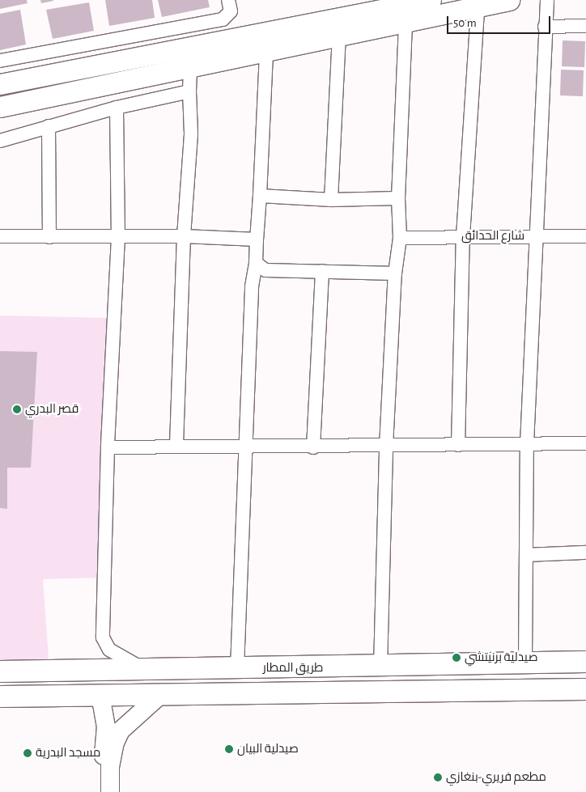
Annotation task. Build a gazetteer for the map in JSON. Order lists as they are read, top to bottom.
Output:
{
  "streets": {
    "highway": ["طريق المطار"],
    "street": ["شارع الحدائق"]
  },
  "places": [
    "قصر البدري",
    "صيدلية برنيتشي",
    "صيدلية البيان",
    "مسجد البدرية",
    "مطعم فريري-بنغازي"
  ],
  "scale_bar": "50 m"
}
